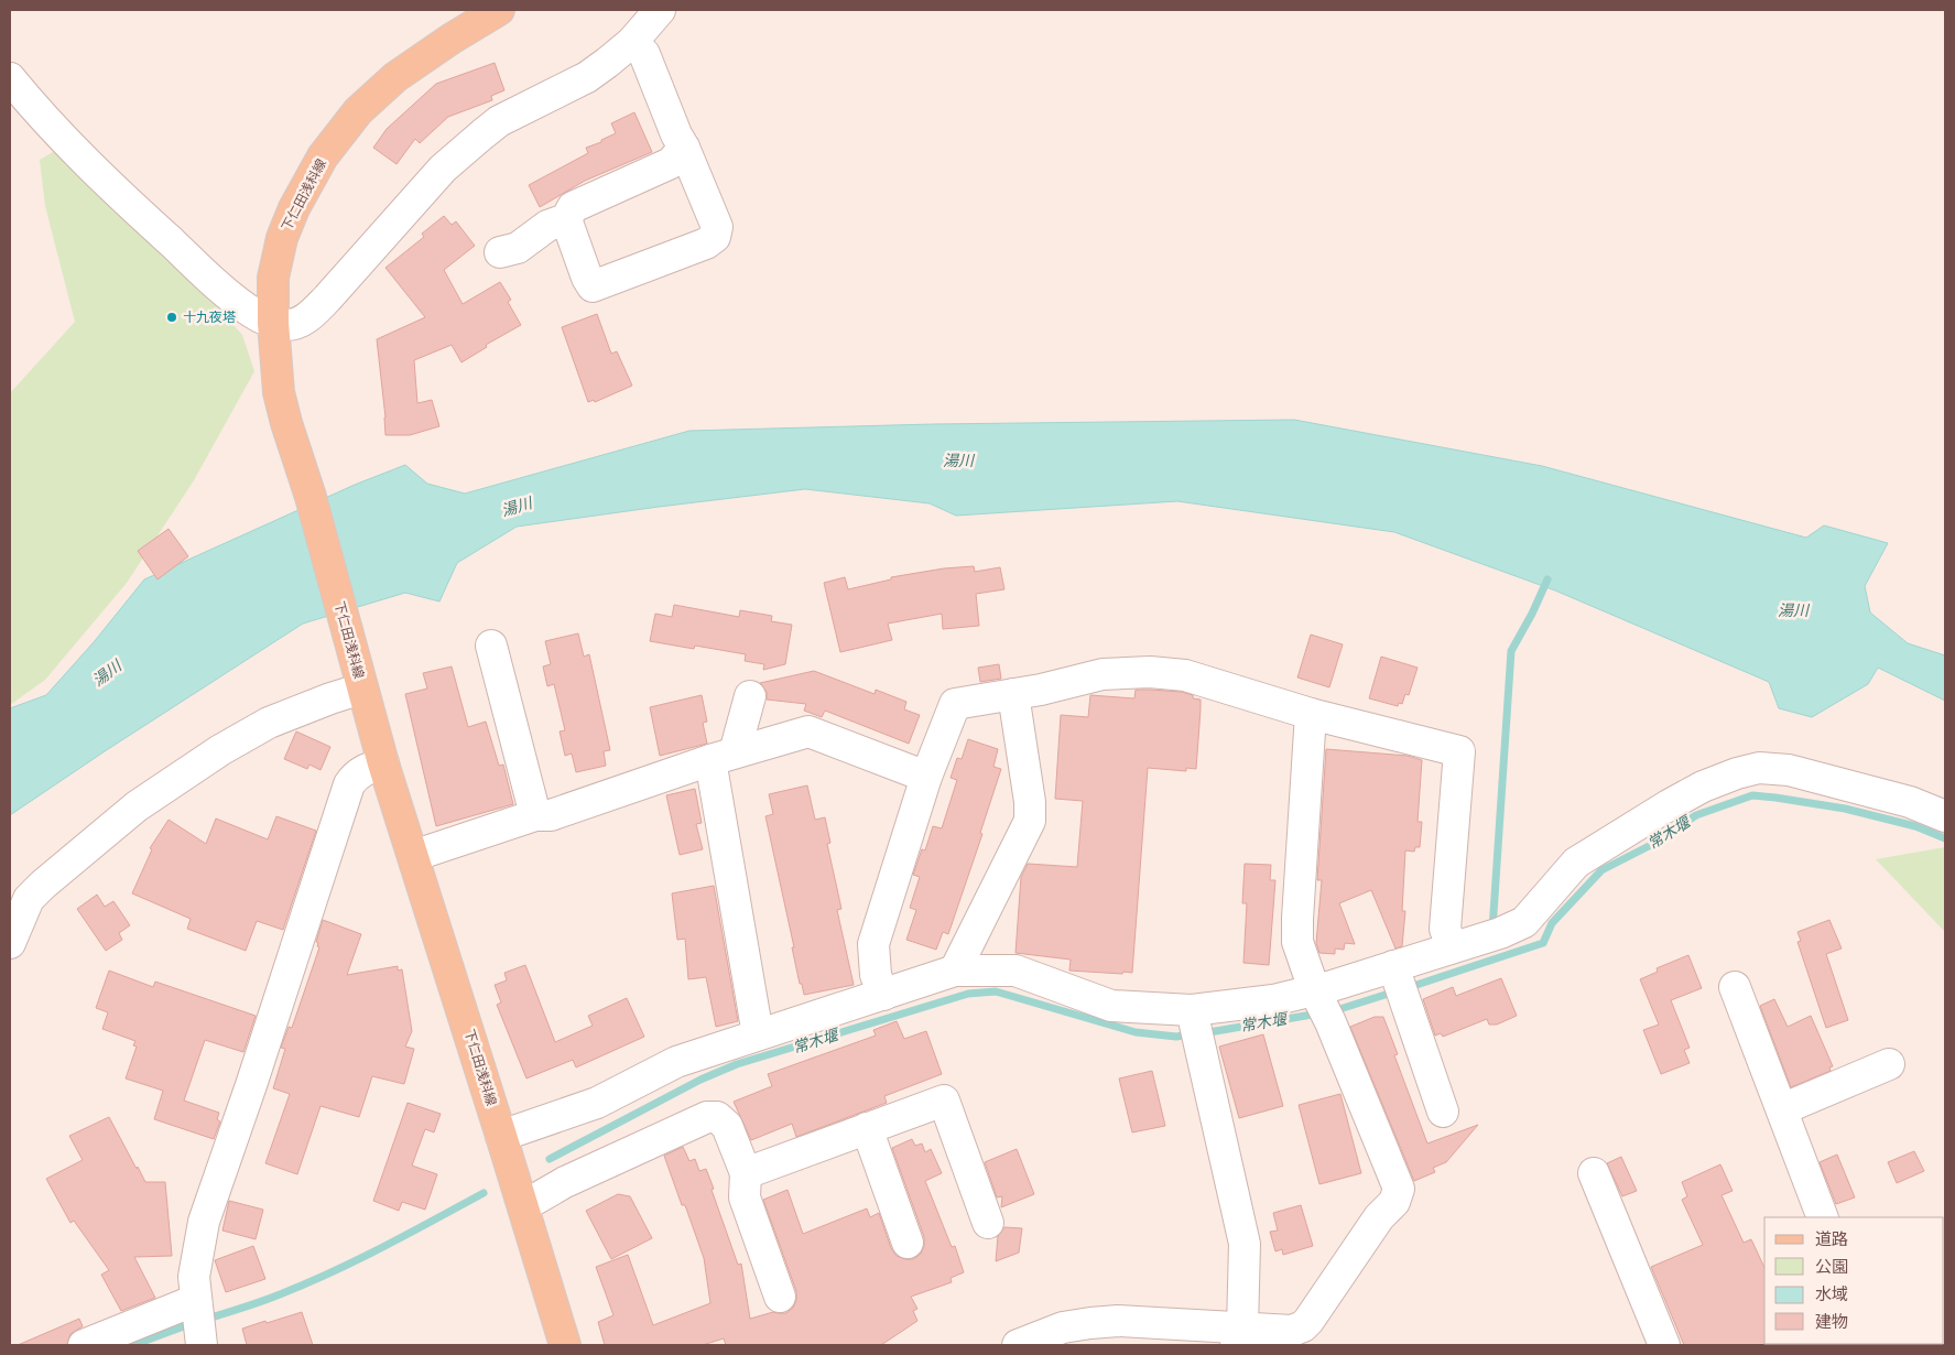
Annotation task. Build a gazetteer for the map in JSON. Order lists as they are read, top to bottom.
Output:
{
  "streets": {
    "main road": ["下仁田浅科線"]
  },
  "water": ["湯川", "常木堰"],
  "places": ["十九夜塔"],
  "legend": [
    "道路",
    "公園",
    "水域",
    "建物"
  ]
}
